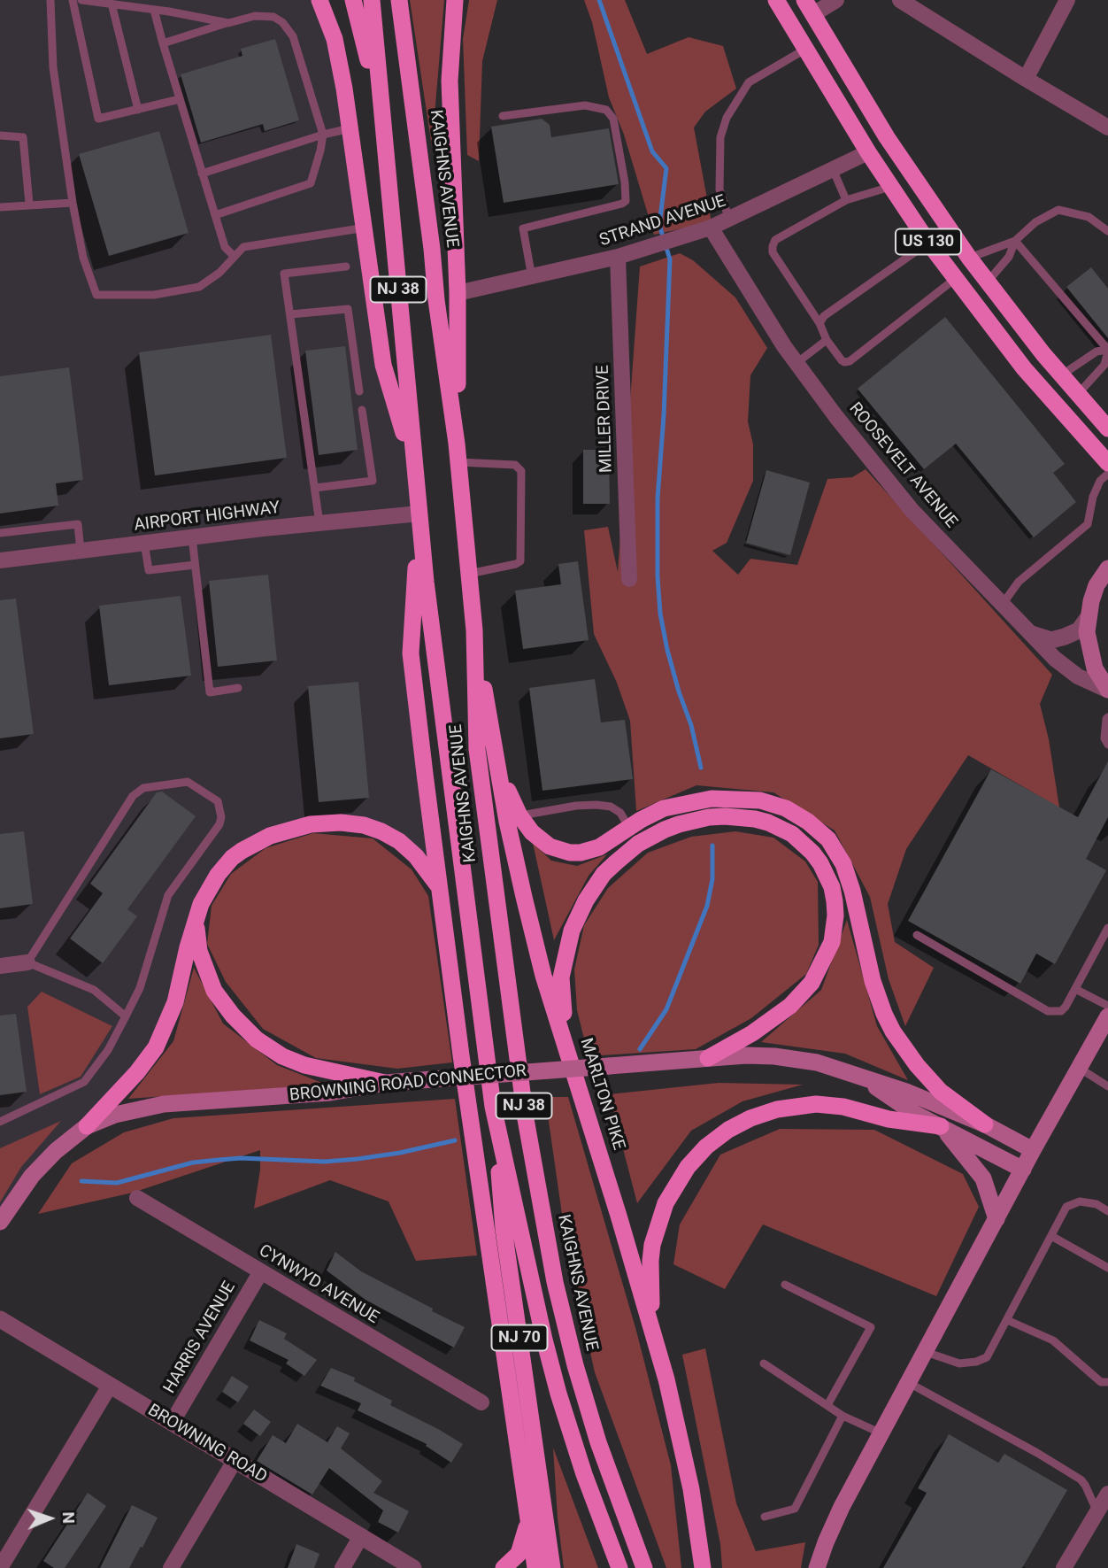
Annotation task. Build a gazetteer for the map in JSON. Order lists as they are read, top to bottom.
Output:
{
  "streets": {
    "highway": [
      "KAIGHNS AVENUE",
      "US 130",
      "NJ 38",
      "MARLTON PIKE",
      "NJ 70"
    ],
    "main road": ["BROWNING ROAD CONNECTOR"],
    "street": [
      "STRAND AVENUE",
      "MILLER DRIVE",
      "ROOSEVELT AVENUE",
      "AIRPORT HIGHWAY",
      "CYNWYD AVENUE",
      "HARRIS AVENUE",
      "BROWNING ROAD"
    ]
  },
  "crossings": [
    ["KAIGHNS AVENUE", "NJ 38"],
    ["KAIGHNS AVENUE", "AIRPORT HIGHWAY"],
    ["KAIGHNS AVENUE", "MARLTON PIKE"],
    ["KAIGHNS AVENUE", "NJ 70"],
    ["STRAND AVENUE", "US 130"],
    ["STRAND AVENUE", "MILLER DRIVE"],
    ["STRAND AVENUE", "ROOSEVELT AVENUE"],
    ["CYNWYD AVENUE", "HARRIS AVENUE"],
    ["HARRIS AVENUE", "BROWNING ROAD"]
  ],
  "north": "right"
}
